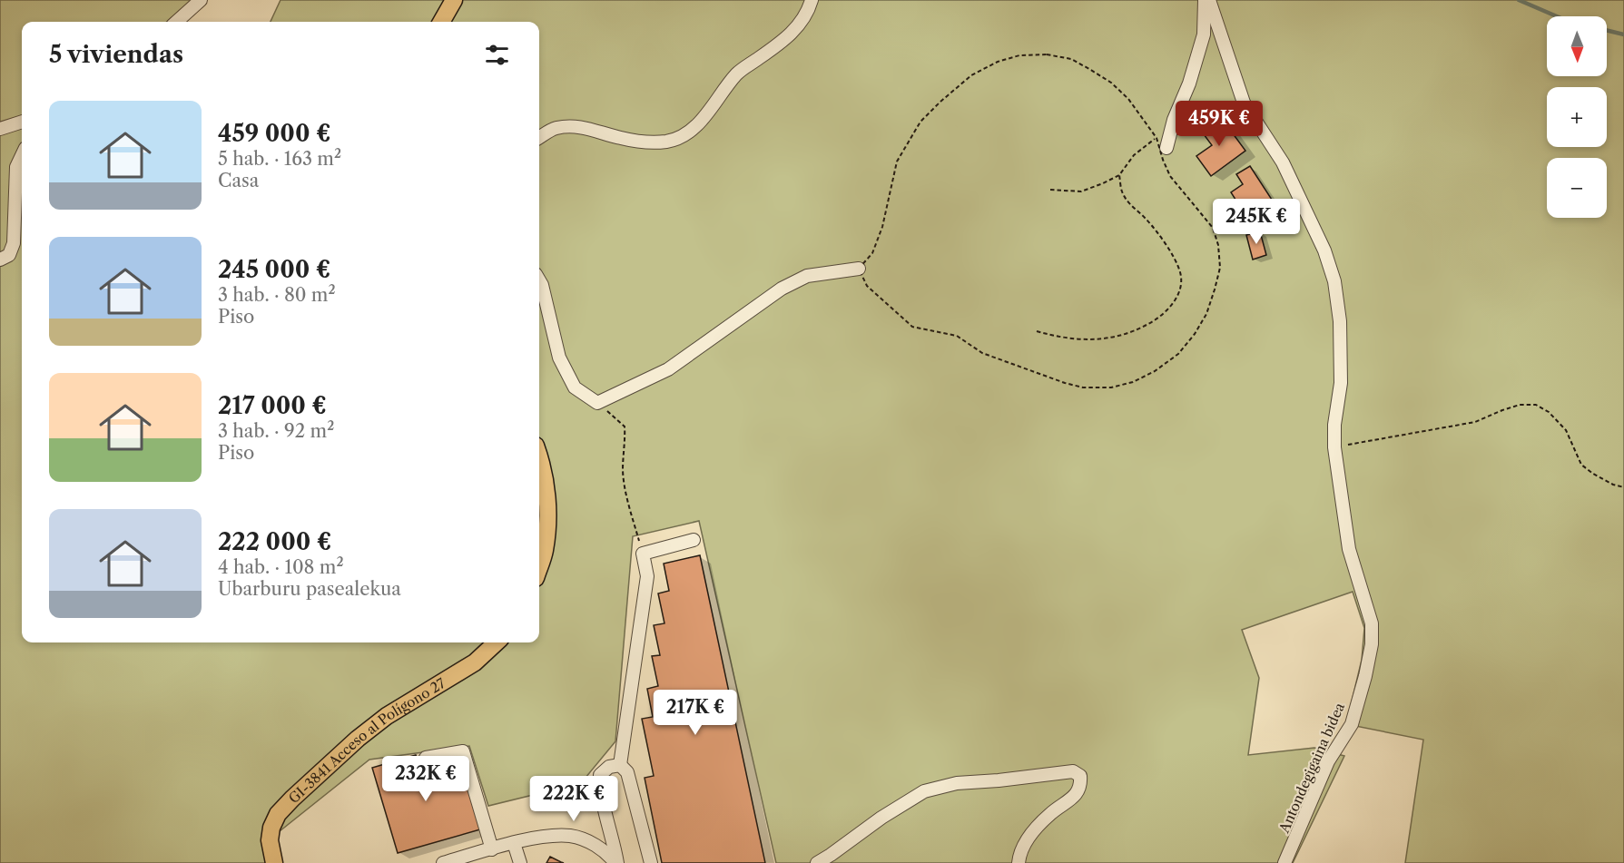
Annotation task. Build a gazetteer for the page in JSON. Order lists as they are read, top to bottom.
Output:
{
  "streets": {
    "main road": ["GI-3841 Acceso al Polígono 27"],
    "street": ["Antondegigaina bidea"]
  },
  "north": "bottom",
  "page": {
    "map_buttons": ["+", "−"],
    "heading": "5 viviendas",
    "list": [
      {
        "name": "459 000 €",
        "note": "5 hab. · 163 m² · Casa"
      },
      {
        "name": "245 000 €",
        "note": "3 hab. · 80 m² · Piso"
      },
      {
        "name": "217 000 €",
        "note": "3 hab. · 92 m² · Piso"
      },
      {
        "name": "222 000 €",
        "note": "4 hab. · 108 m² · Ubarburu pasealekua"
      }
    ],
    "price": [
      "459K €",
      "245K €",
      "217K €",
      "232K €",
      "222K €"
    ]
  }
}
